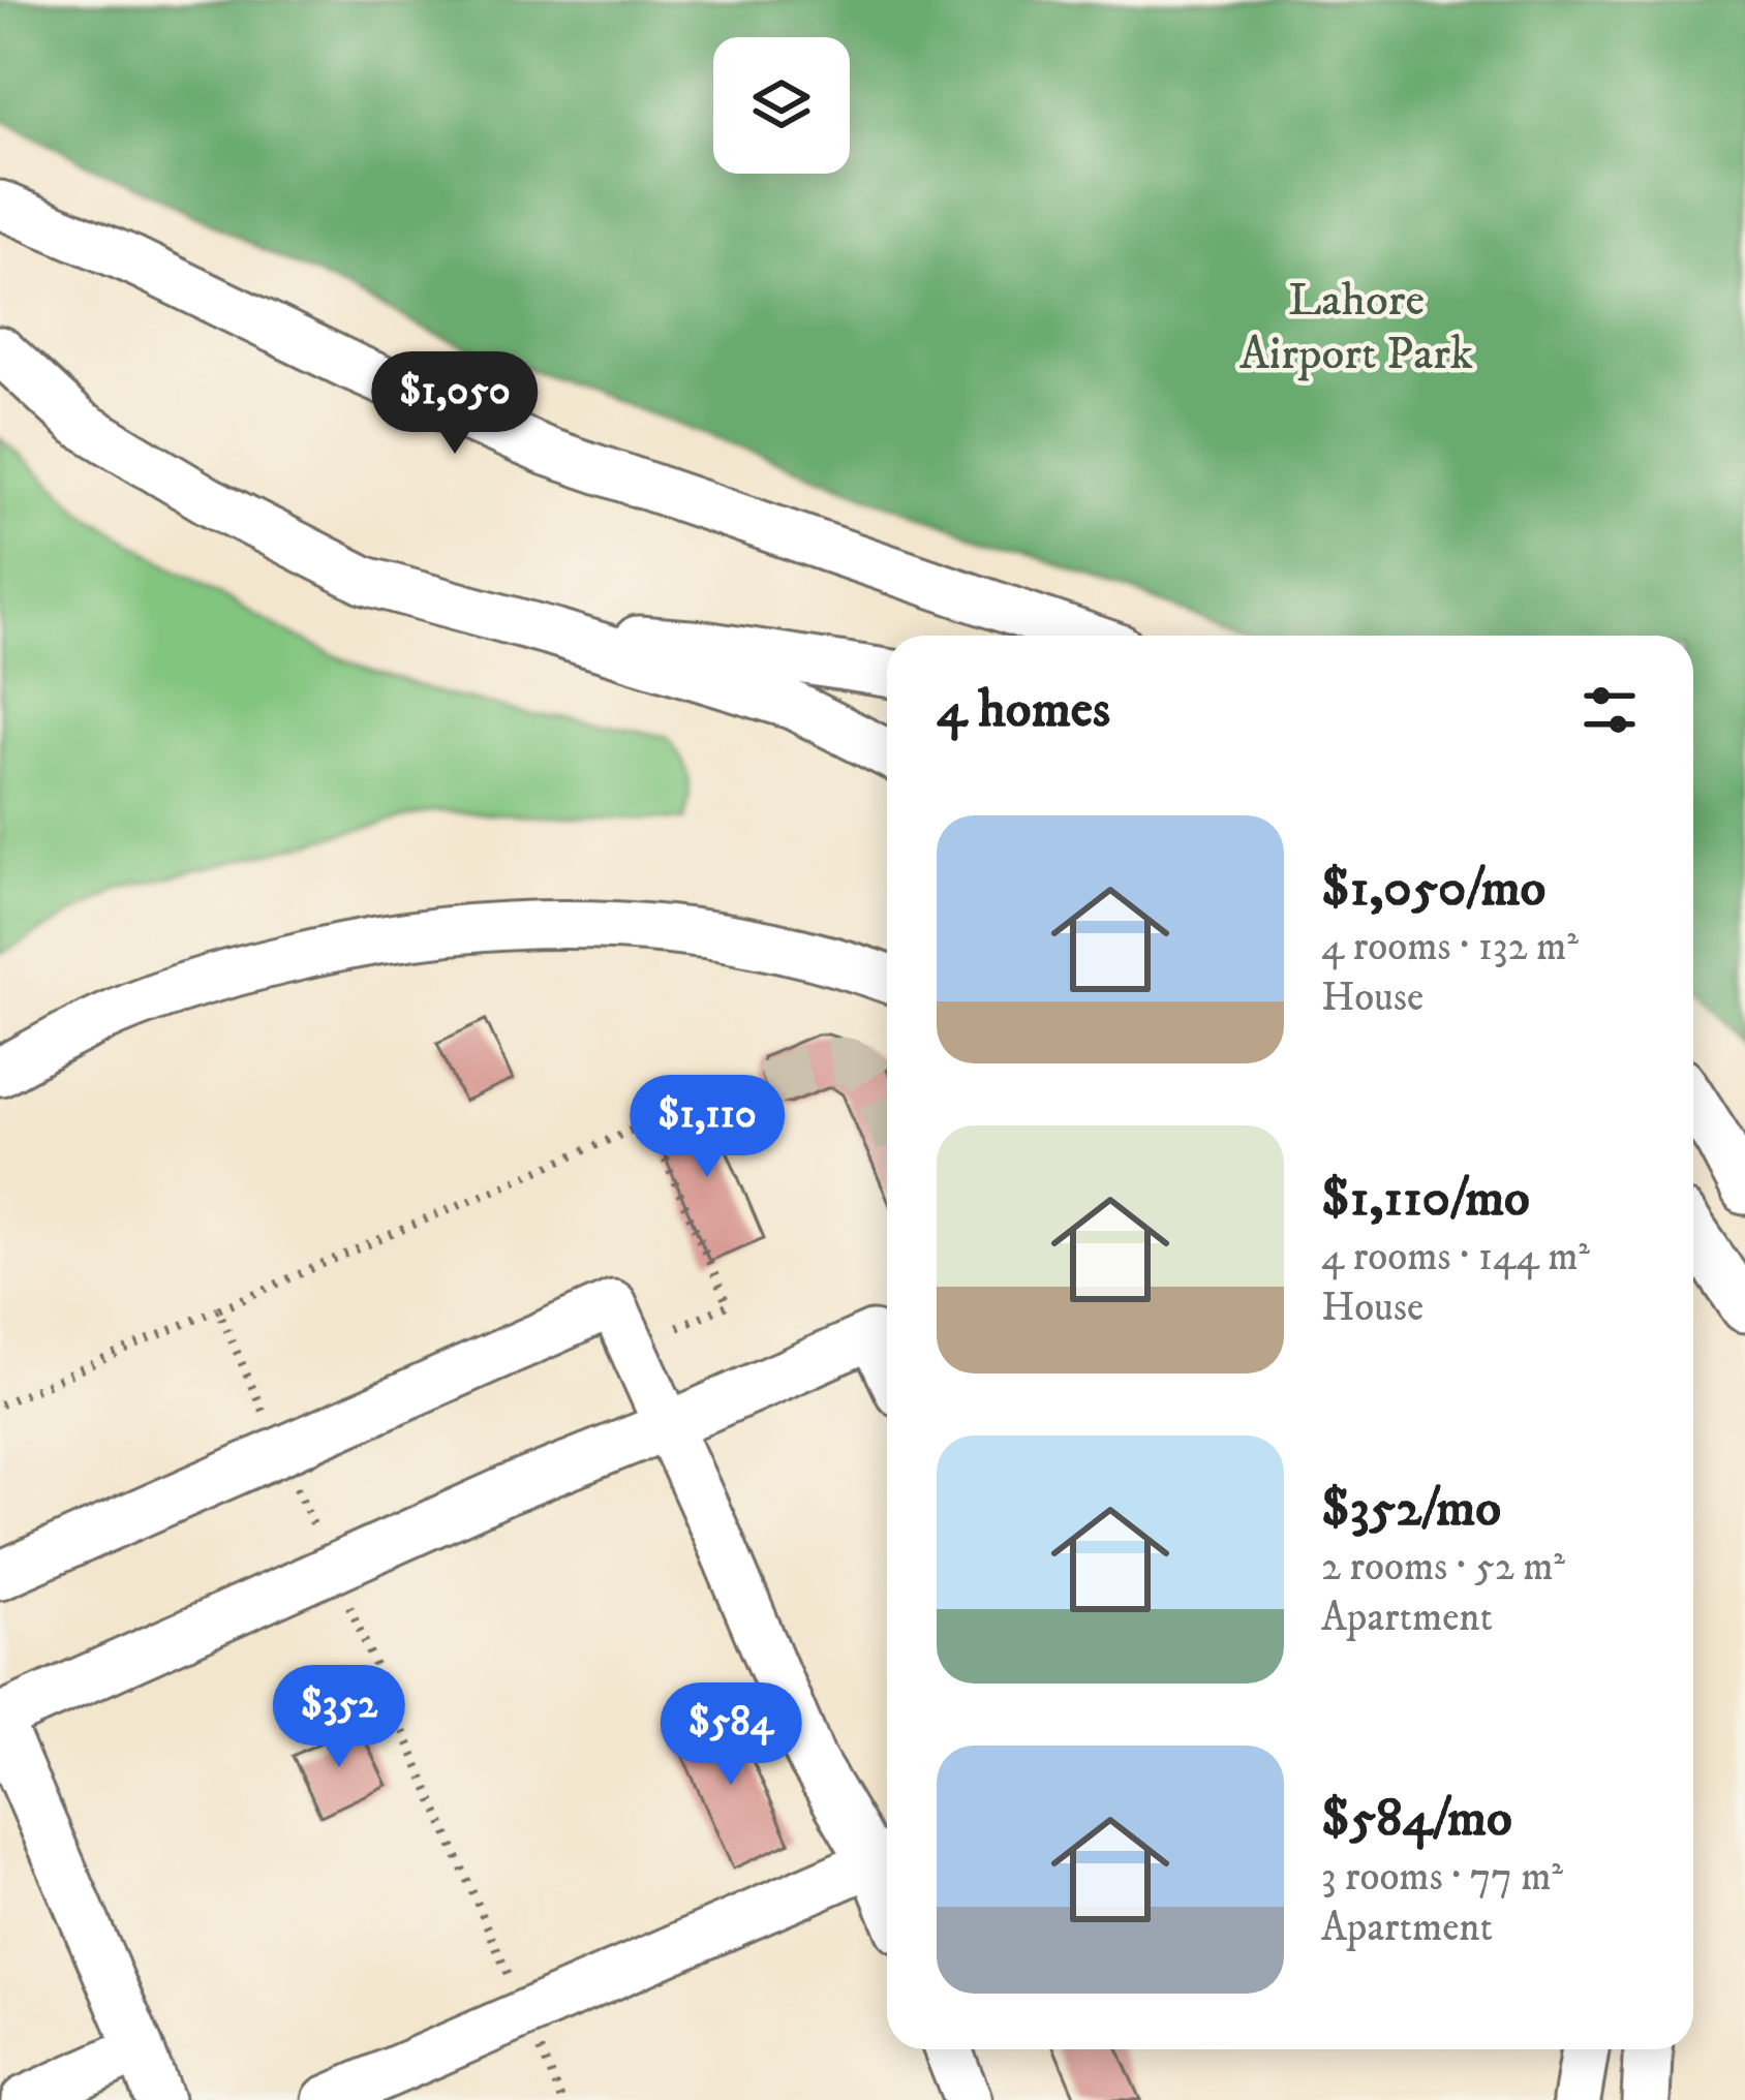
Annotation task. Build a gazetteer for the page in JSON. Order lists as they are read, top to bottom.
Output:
{
  "parks": ["Lahore Airport Park"],
  "page": {
    "price": [
      "$1,050",
      "$1,110",
      "$352",
      "$584"
    ],
    "heading": "4 homes",
    "list": [
      {
        "name": "$1,050/mo",
        "note": "4 rooms · 132 m² · House"
      },
      {
        "name": "$1,110/mo",
        "note": "4 rooms · 144 m² · House"
      },
      {
        "name": "$352/mo",
        "note": "2 rooms · 52 m² · Apartment"
      },
      {
        "name": "$584/mo",
        "note": "3 rooms · 77 m² · Apartment"
      }
    ]
  }
}
